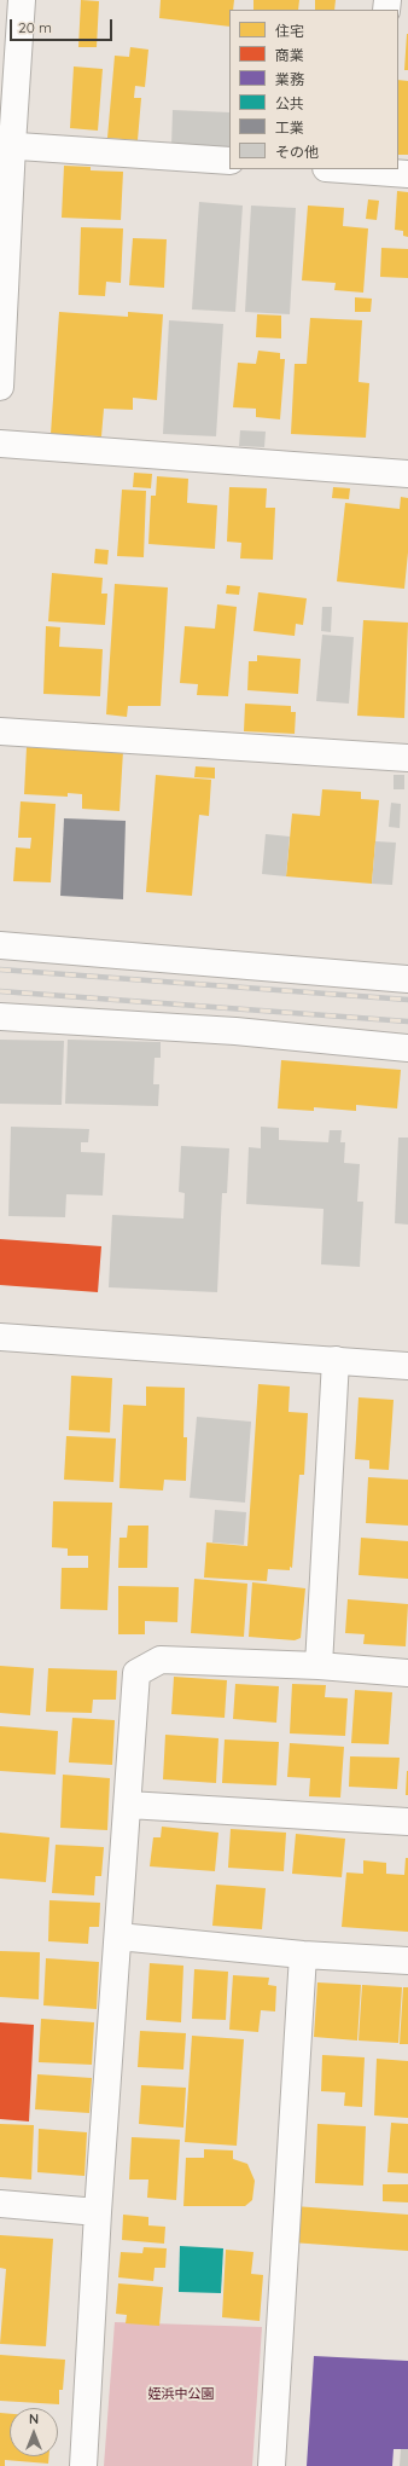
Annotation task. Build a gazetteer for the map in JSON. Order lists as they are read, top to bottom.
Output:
{
  "parks": ["姪浜中公園"],
  "legend": [
    "住宅",
    "商業",
    "業務",
    "公共",
    "工業",
    "その他"
  ],
  "scale_bar": "20 m",
  "north": "top"
}
